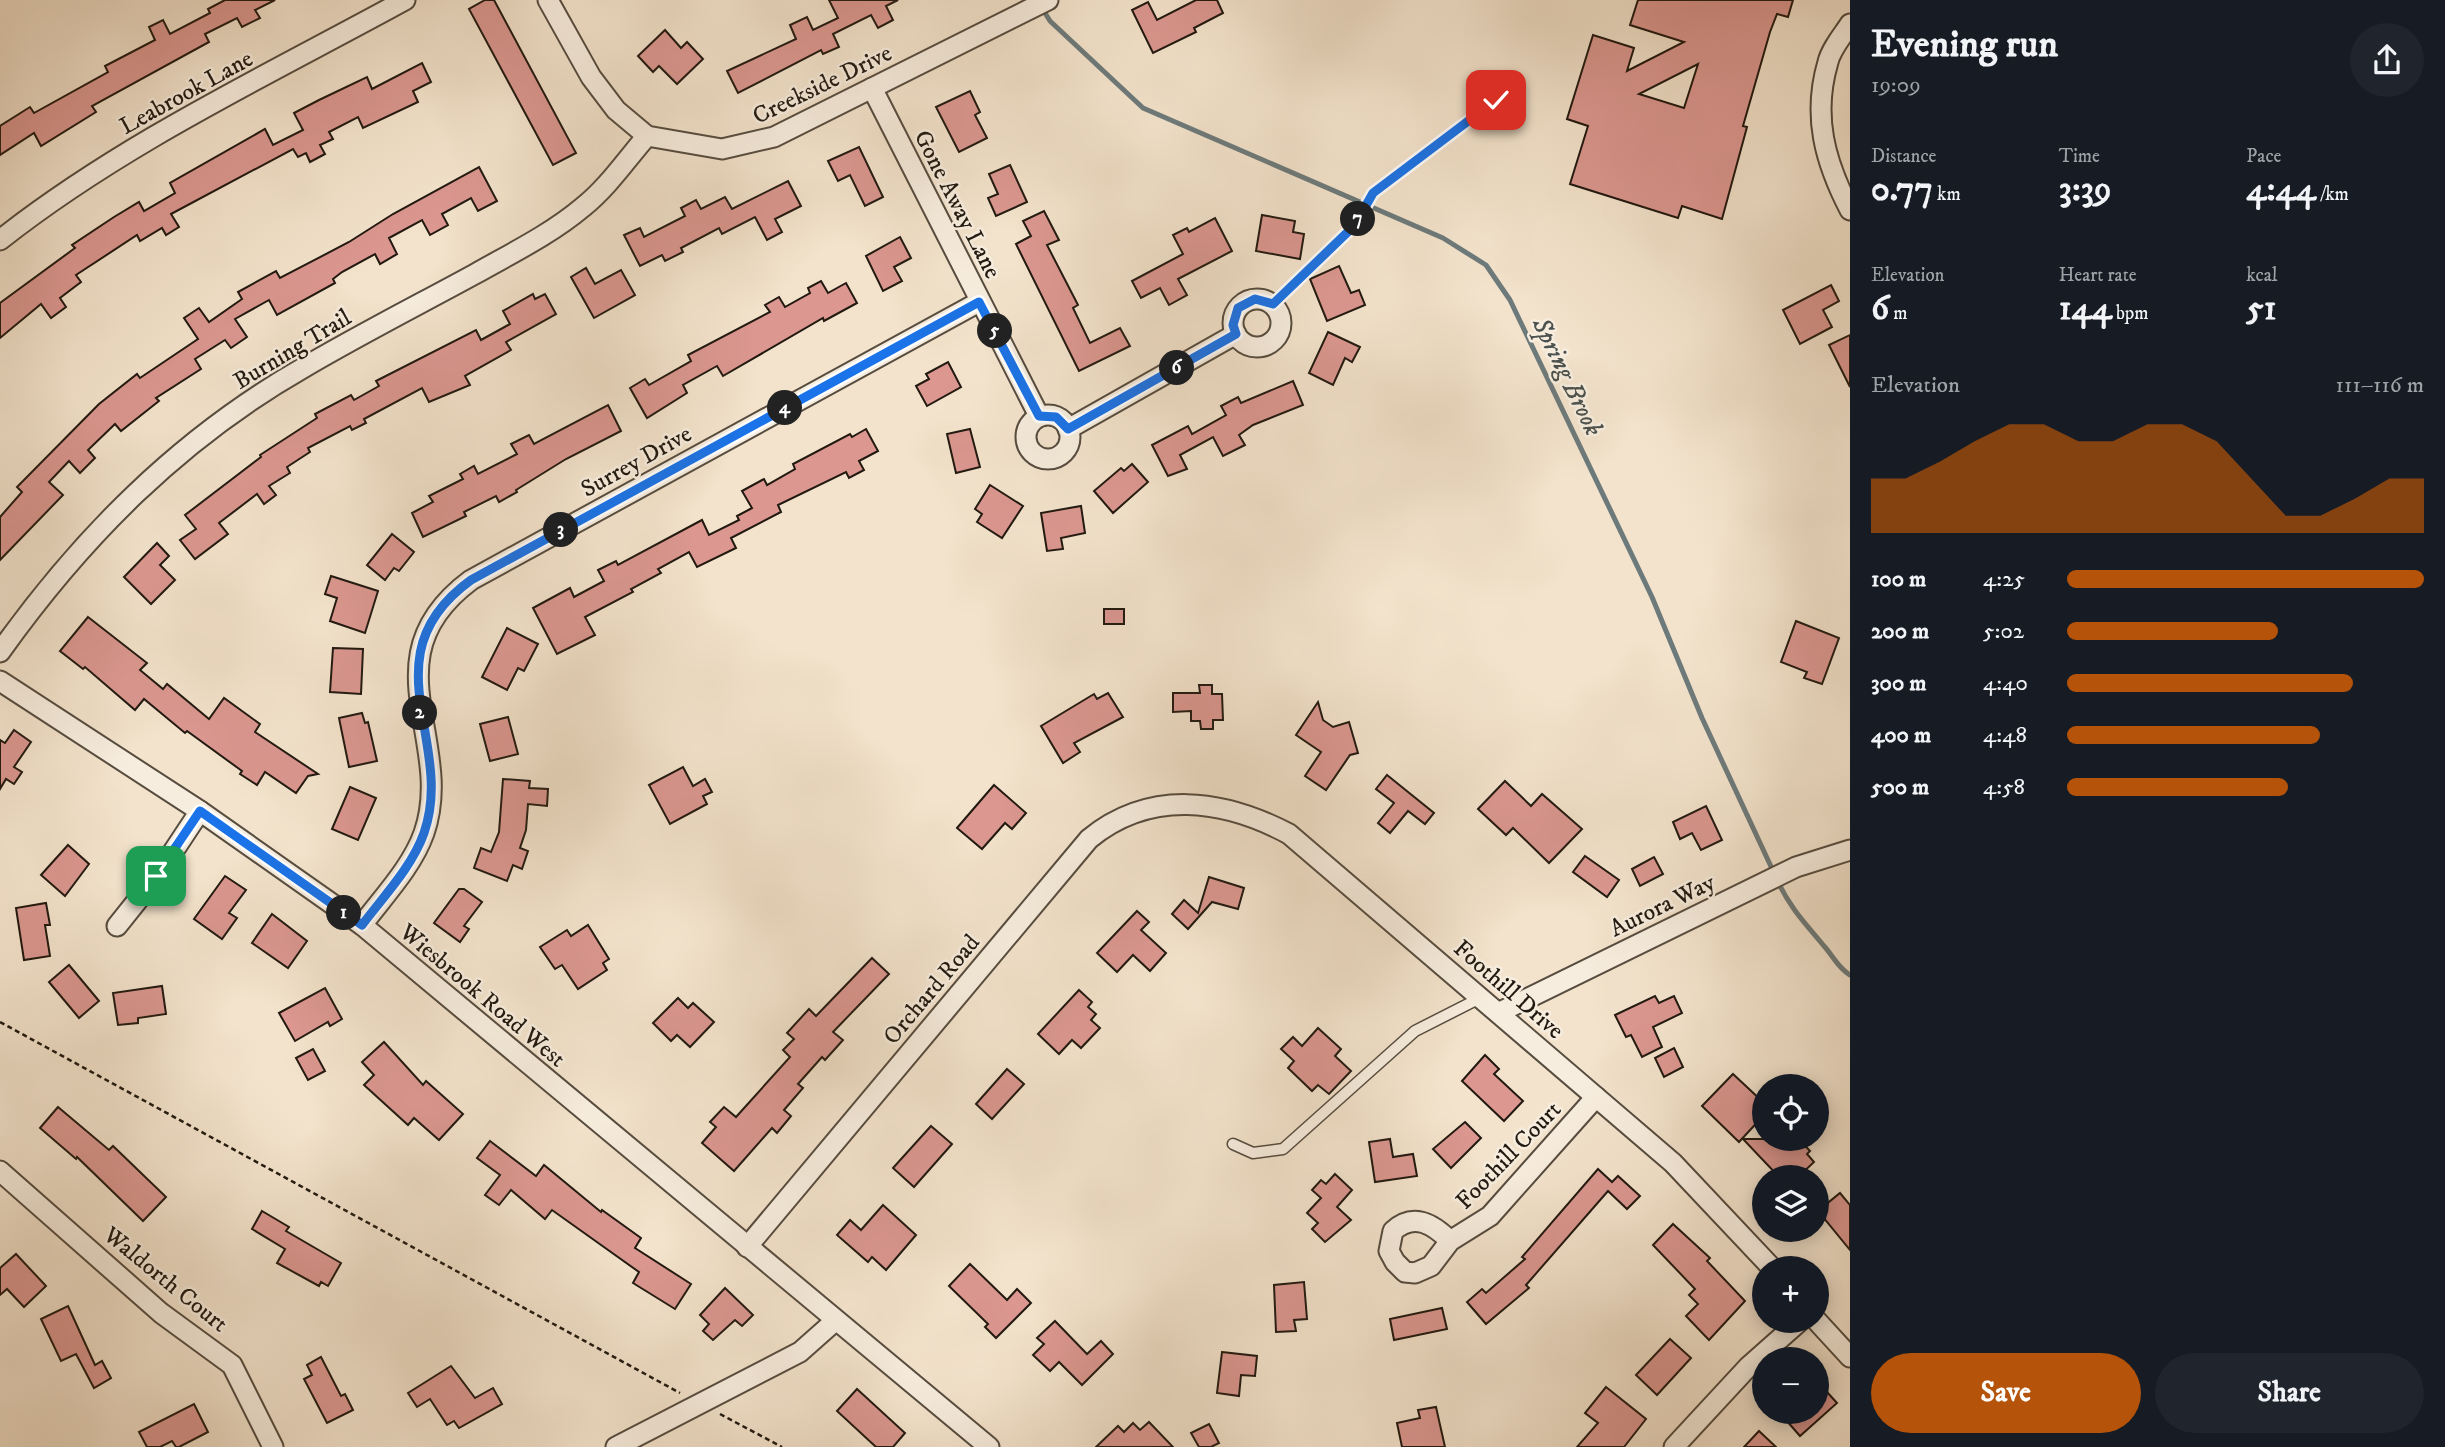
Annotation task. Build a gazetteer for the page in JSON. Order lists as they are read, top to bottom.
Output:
{
  "streets": {
    "street": [
      "Creekside Drive",
      "Leabrook Lane",
      "Gone Away Lane",
      "Burning Trail",
      "Surrey Drive",
      "Aurora Way",
      "Orchard Road",
      "Foothill Drive",
      "Wiesbrook Road West",
      "Foothill Court",
      "Waldorth Court"
    ]
  },
  "crossings": [
    ["Creekside Drive", "Gone Away Lane"],
    ["Creekside Drive", "Burning Trail"],
    ["Gone Away Lane", "Surrey Drive"],
    ["Surrey Drive", "Wiesbrook Road West"],
    ["Aurora Way", "Foothill Drive"],
    ["Orchard Road", "Foothill Drive"],
    ["Orchard Road", "Wiesbrook Road West"],
    ["Foothill Drive", "Foothill Court"]
  ],
  "water": ["Spring Brook"],
  "page": {
    "heading": ["Evening run", "19:09"],
    "stats": [
      ["Distance", "0.77 km"],
      ["Time", "3:39"],
      ["Pace", "4:44 /km"],
      ["Elevation", "6 m"],
      ["Heart rate", "144 bpm"],
      ["kcal", "51"]
    ],
    "pins": [
      "7",
      "5",
      "6",
      "4",
      "3",
      "2",
      "1"
    ],
    "chart": ["Elevation", "111–116 m"],
    "list": [
      {
        "name": "100 m",
        "note": "4:25"
      },
      {
        "name": "200 m",
        "note": "5:02"
      },
      {
        "name": "300 m",
        "note": "4:40"
      },
      {
        "name": "400 m",
        "note": "4:48"
      },
      {
        "name": "500 m",
        "note": "4:58"
      }
    ],
    "map_buttons": ["+", "−"],
    "buttons": ["Save", "Share"]
  }
}
